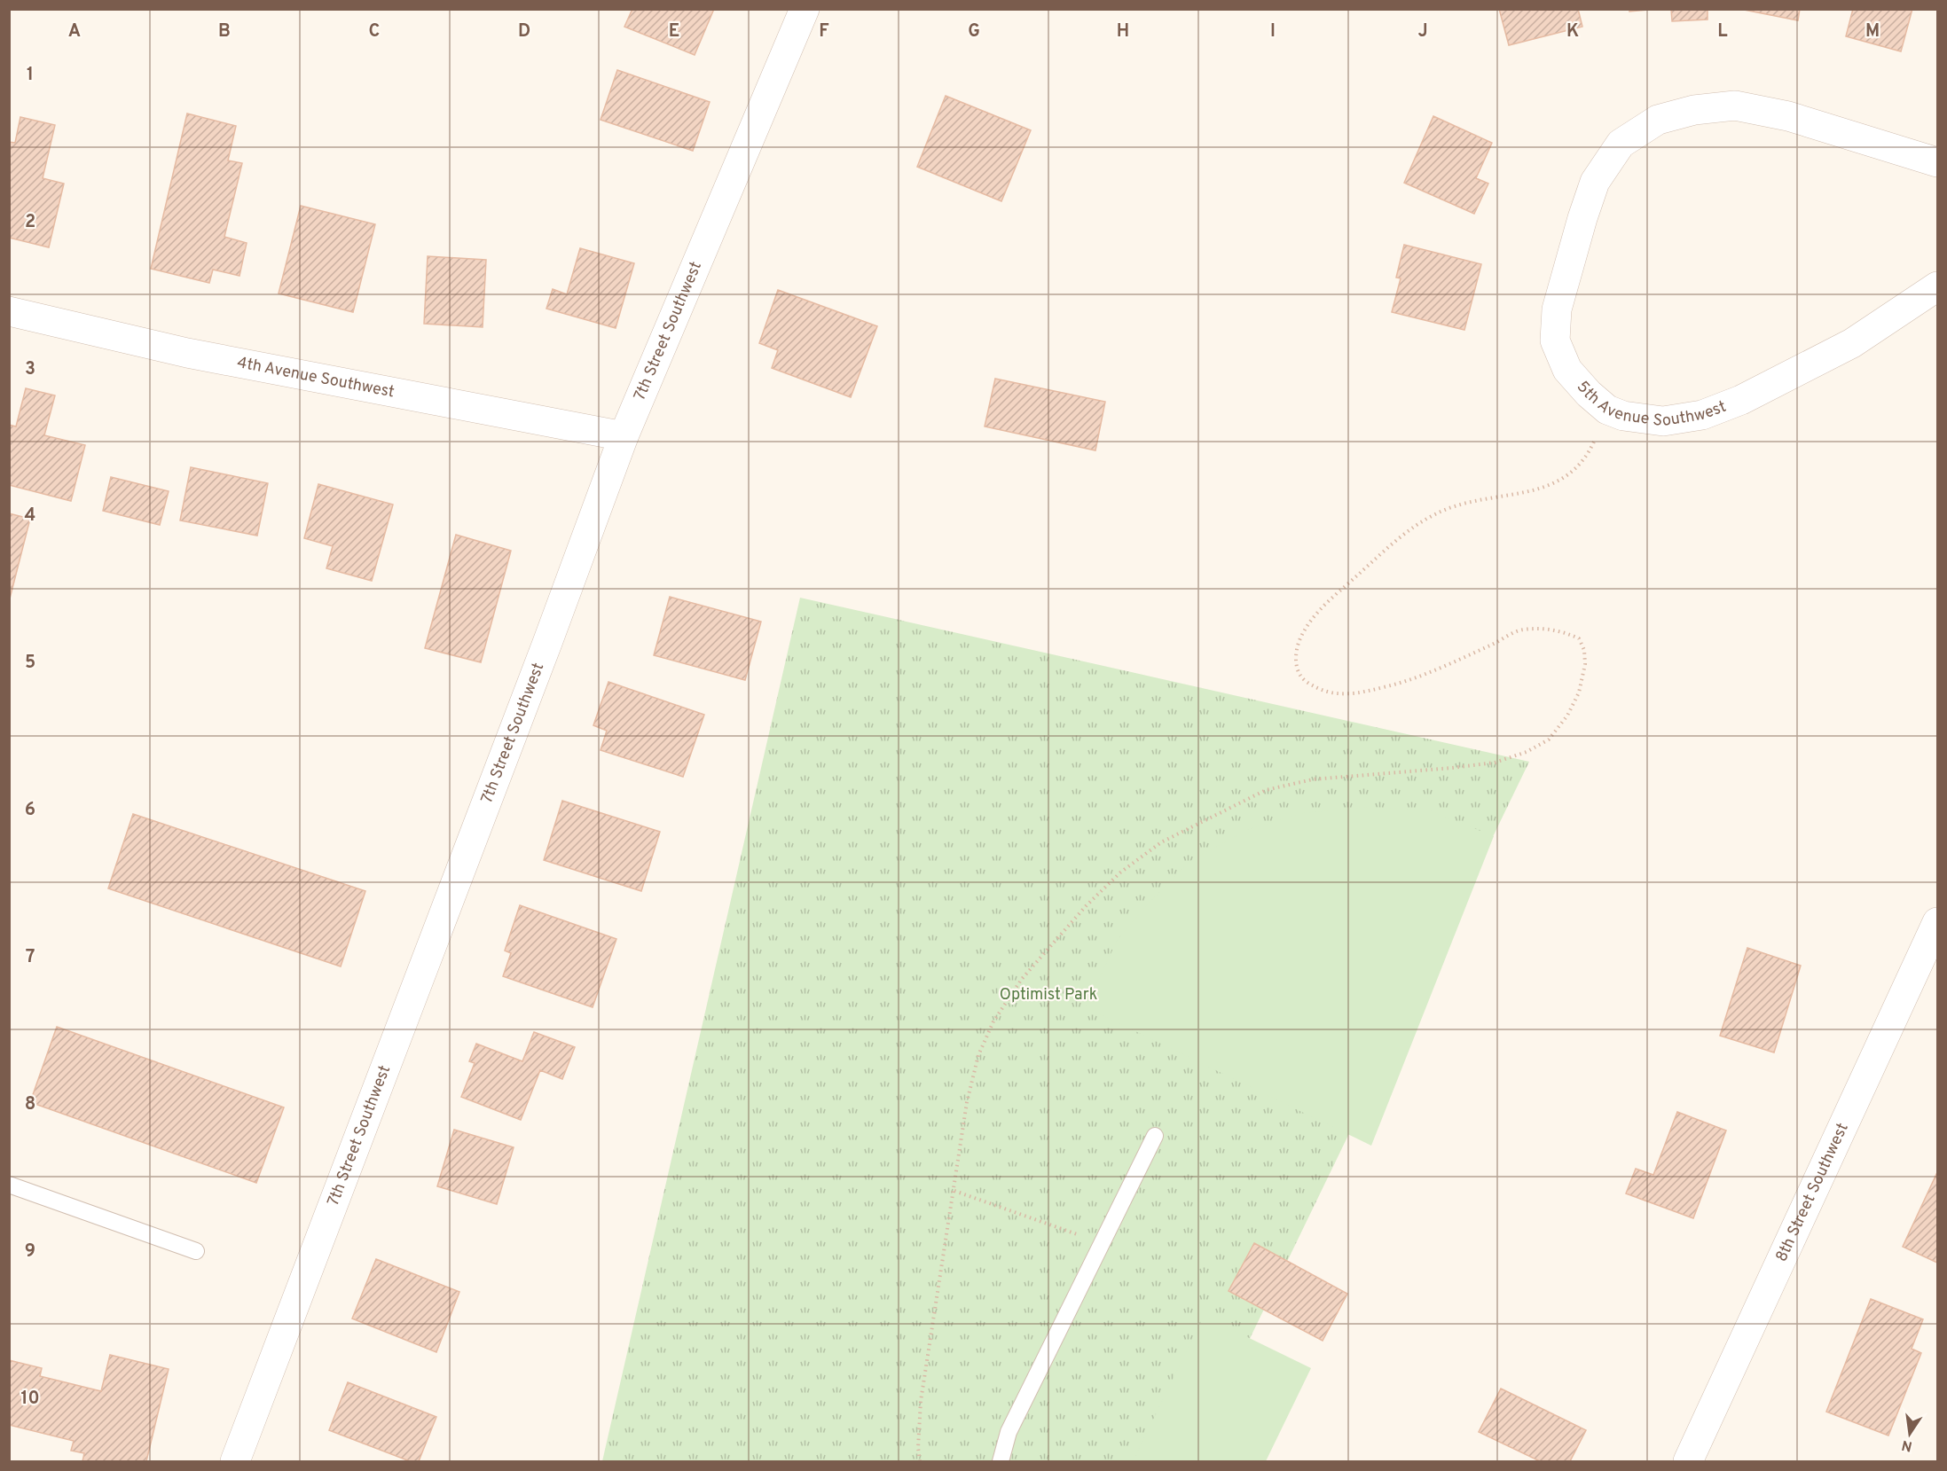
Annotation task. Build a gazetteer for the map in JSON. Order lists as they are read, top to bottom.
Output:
{
  "streets": {
    "street": [
      "7th Street Southwest",
      "4th Avenue Southwest",
      "5th Avenue Southwest",
      "8th Street Southwest"
    ]
  },
  "crossings": [
    ["7th Street Southwest", "4th Avenue Southwest"]
  ],
  "parks": ["Optimist Park"],
  "north": "bottom",
  "grid": {
    "columns": [
      "A",
      "B",
      "C",
      "D",
      "E",
      "F",
      "G",
      "H",
      "I",
      "J",
      "K",
      "L",
      "M"
    ],
    "rows": [
      "1",
      "2",
      "3",
      "4",
      "5",
      "6",
      "7",
      "8",
      "9",
      "10"
    ]
  }
}
